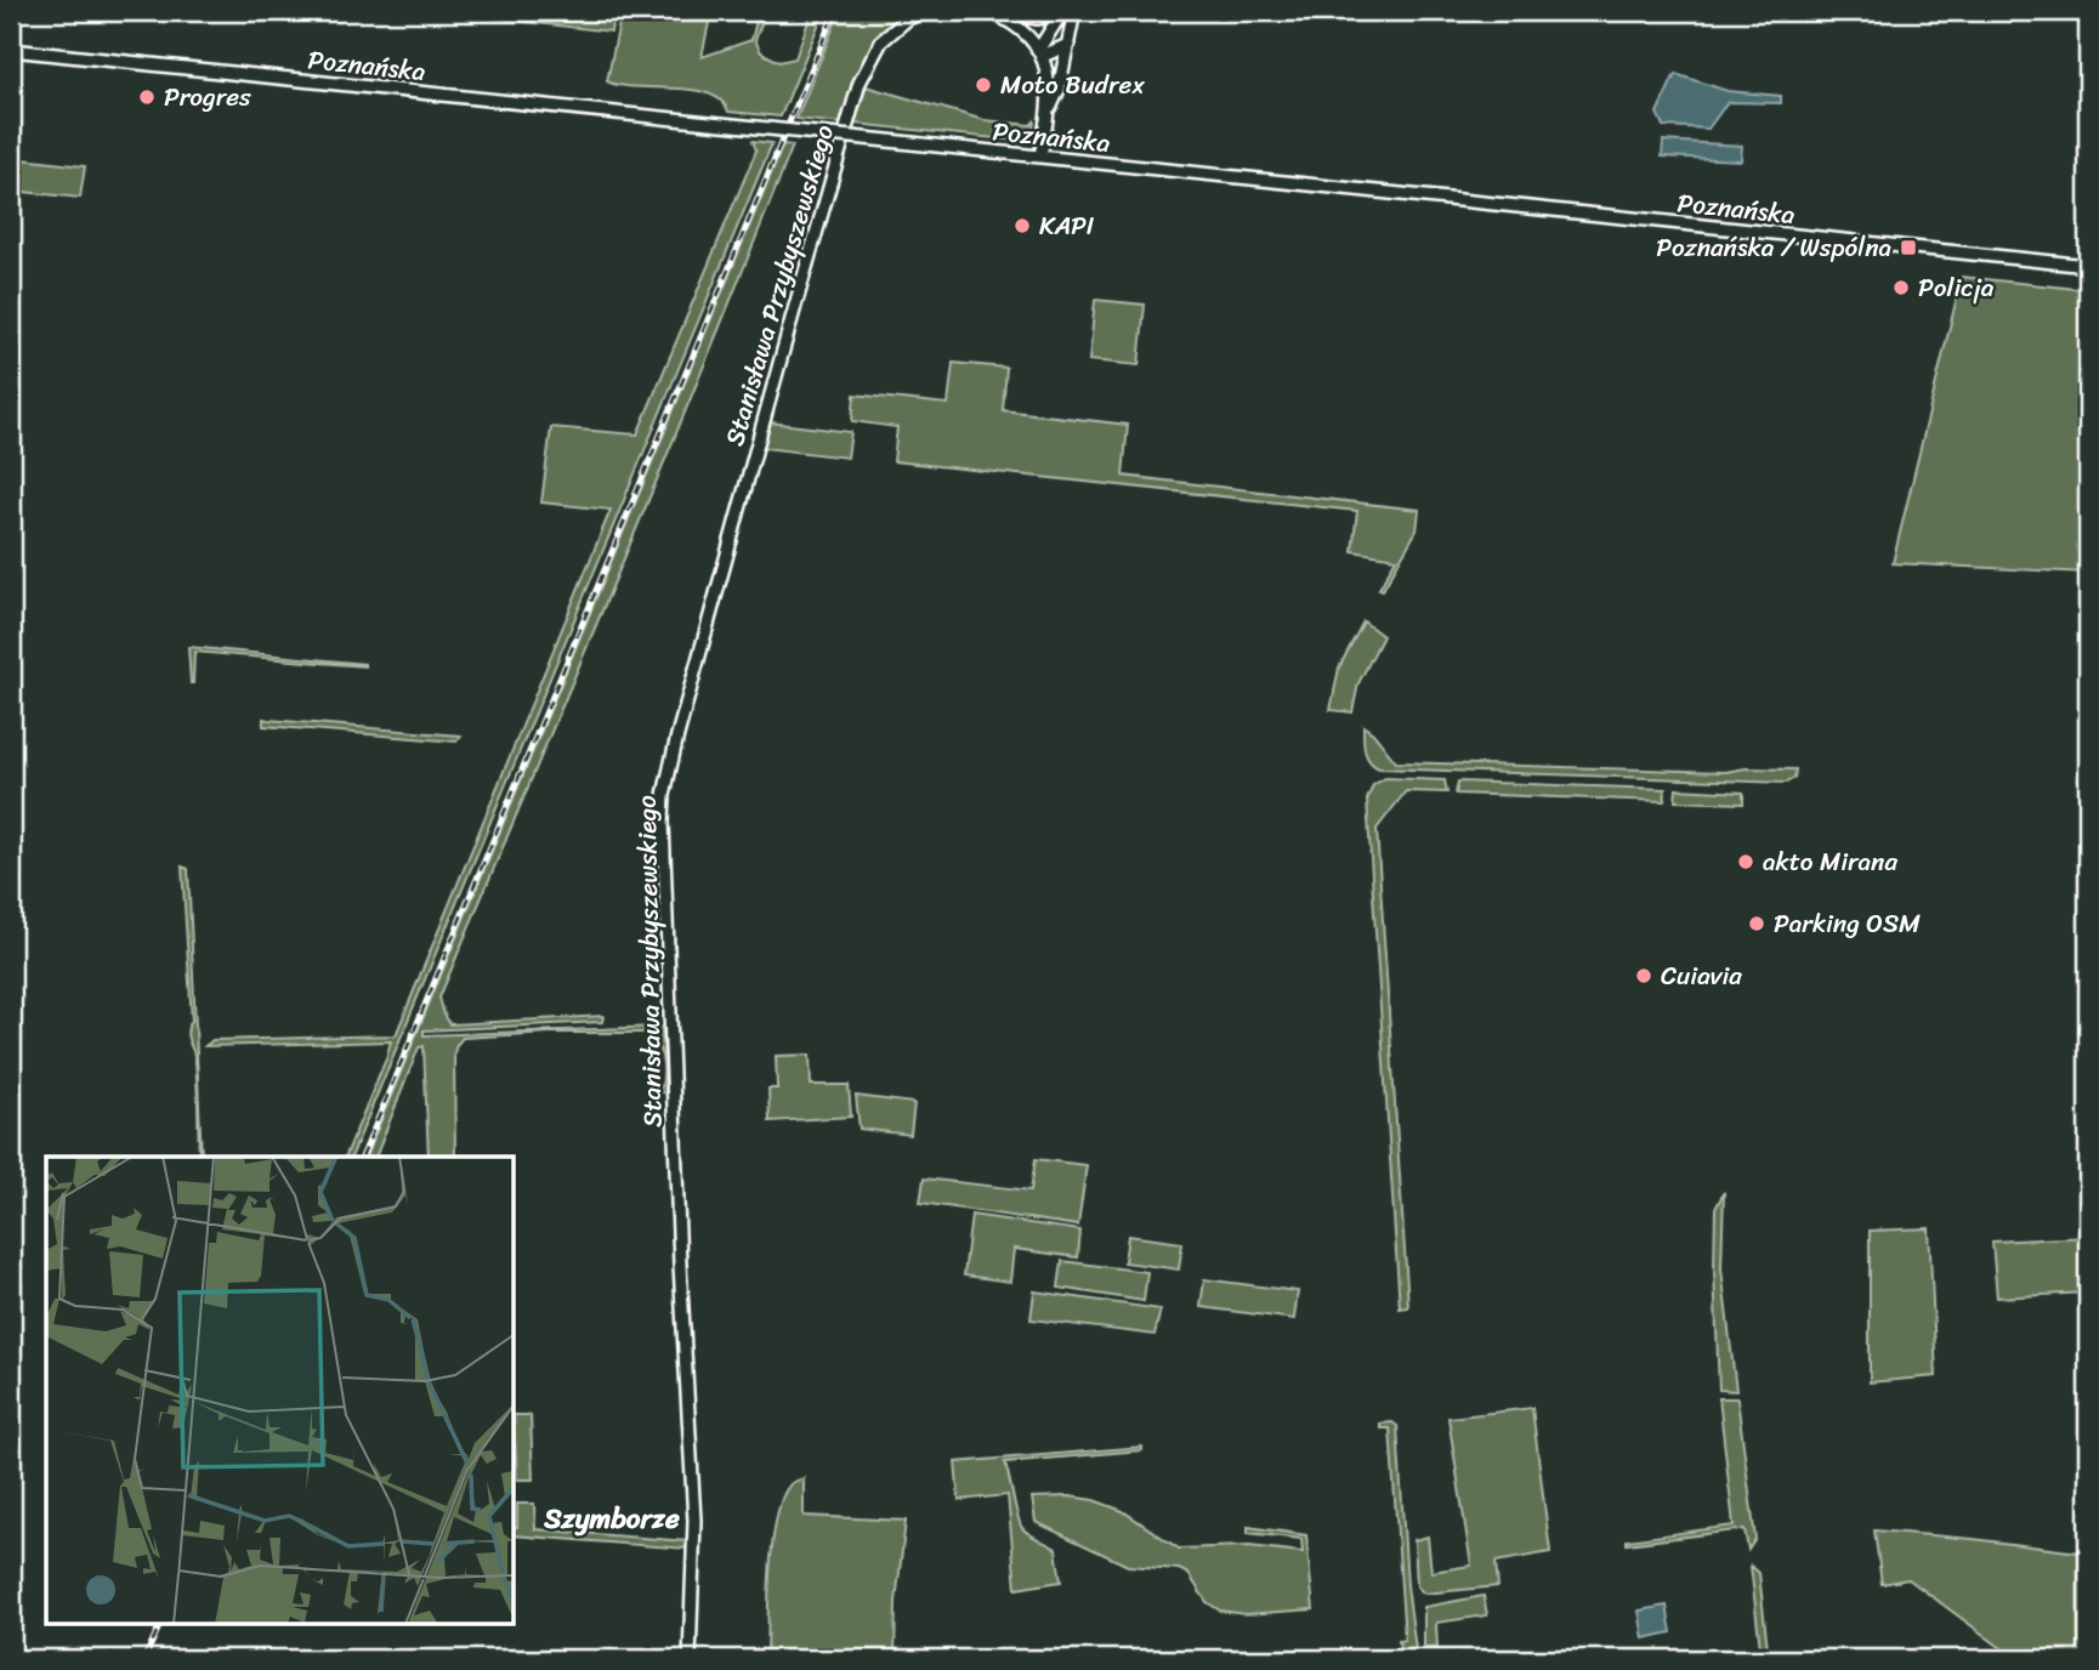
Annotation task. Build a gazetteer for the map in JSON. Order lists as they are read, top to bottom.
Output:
{
  "streets": {
    "street": ["Poznańska", "Stanisława Przybyszewskiego"]
  },
  "districts": ["Szymborze"],
  "places": {
    "other": [
      "Moto Budrex",
      "Progres",
      "KAPI",
      "Policja",
      "akto Mirana",
      "Parking OSM",
      "Cuiavia"
    ],
    "transit": ["Poznańska / Wspólna"]
  }
}
